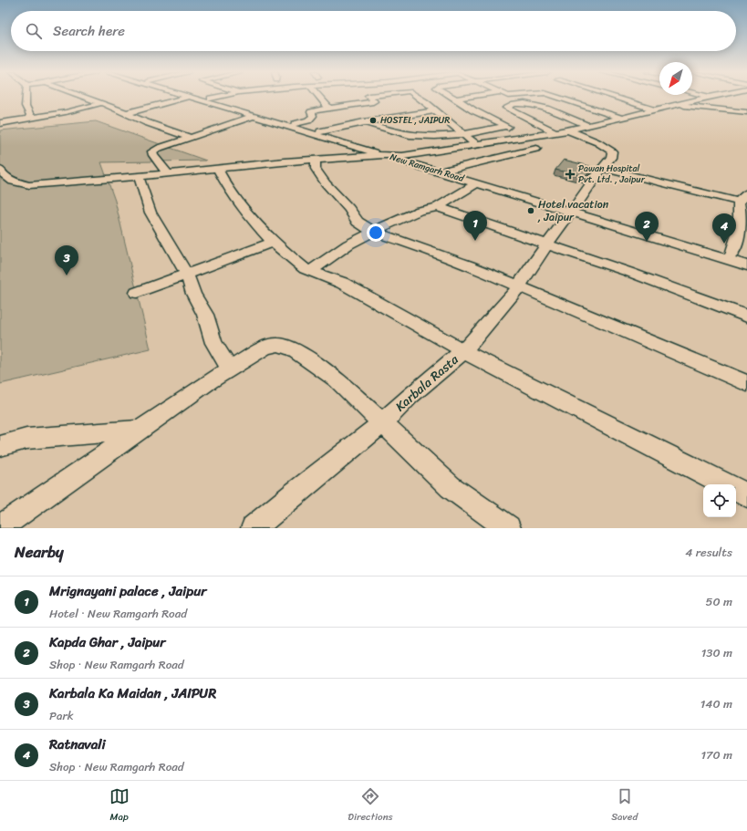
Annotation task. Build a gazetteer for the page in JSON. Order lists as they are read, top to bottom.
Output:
{
  "streets": {
    "street": ["New Ramgarh Road", "Karbala Rasta"]
  },
  "crossings": [
    ["New Ramgarh Road", "Karbala Rasta"]
  ],
  "places": {
    "other": ["HOSTEL , JAIPUR", "Hotel vacation , Jaipur"],
    "health": ["Pawan Hospital Pvt. Ltd. , Jaipur"]
  },
  "north": "bottom left",
  "page": {
    "search": "Search here",
    "pins": [
      "1",
      "2",
      "4",
      "3"
    ],
    "heading": ["Nearby", "4 results"],
    "list": [
      {
        "mark": "1",
        "name": "Mrignayani palace , Jaipur",
        "note": "Hotel · New Ramgarh Road",
        "value": "50 m"
      },
      {
        "mark": "2",
        "name": "Kapda Ghar , Jaipur",
        "note": "Shop · New Ramgarh Road",
        "value": "130 m"
      },
      {
        "mark": "3",
        "name": "Karbala Ka Maidan , JAIPUR",
        "note": "Park",
        "value": "140 m"
      },
      {
        "mark": "4",
        "name": "Ratnavali",
        "note": "Shop · New Ramgarh Road",
        "value": "170 m"
      }
    ],
    "nav": ["Map", "Directions", "Saved"]
  }
}
